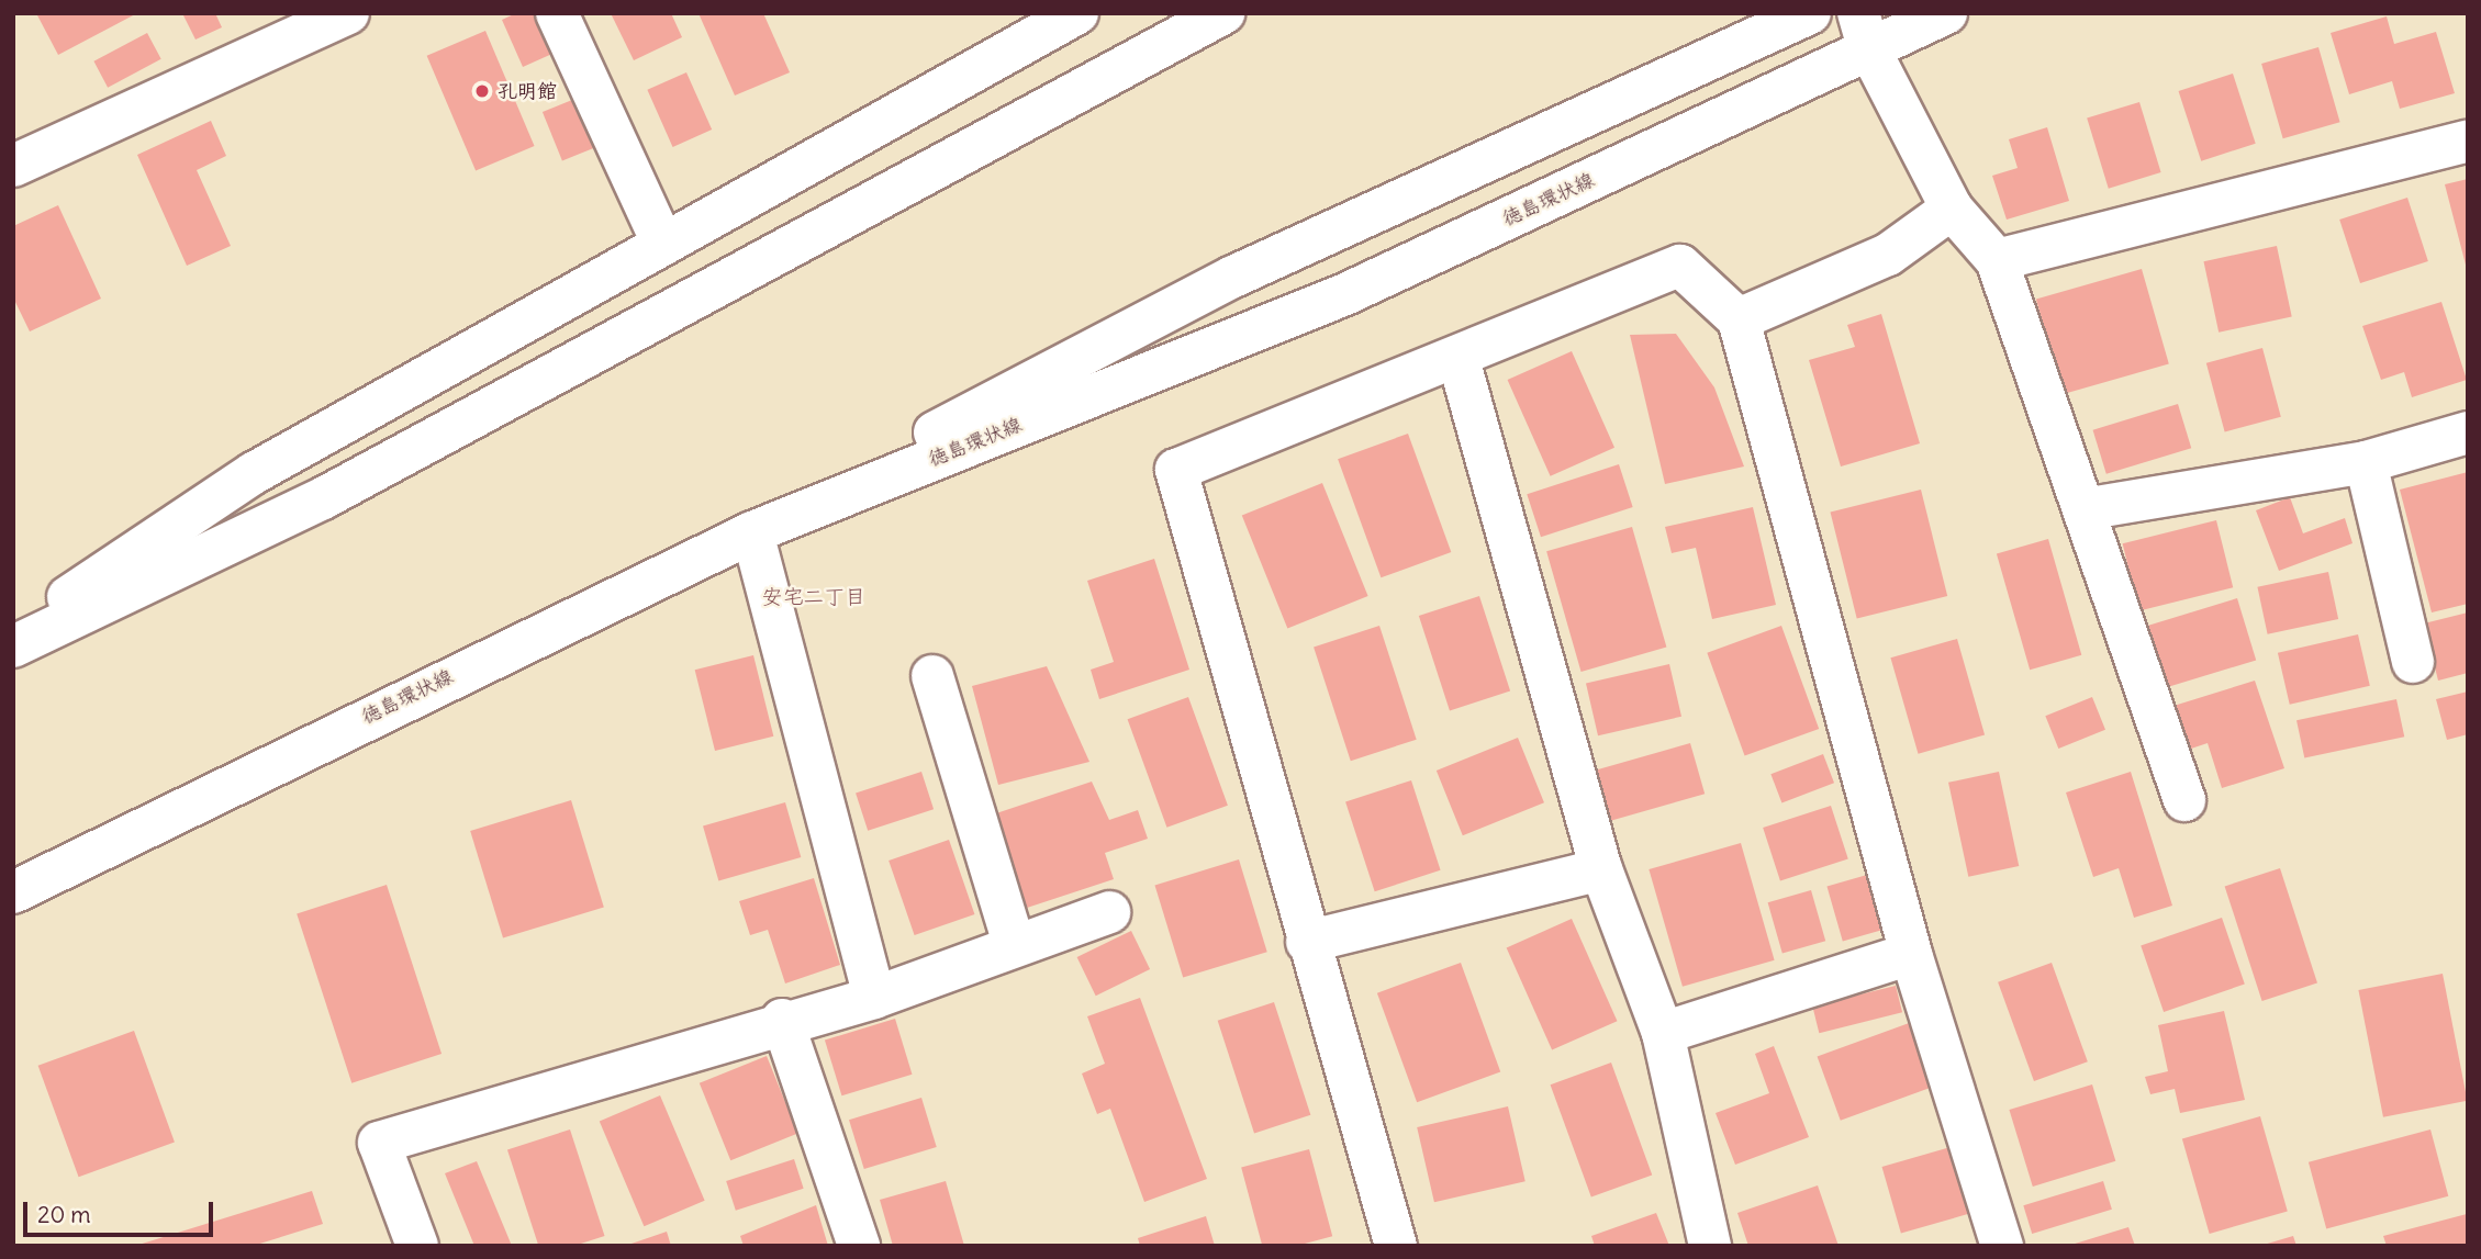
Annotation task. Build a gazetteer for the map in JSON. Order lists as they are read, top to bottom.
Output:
{
  "streets": {
    "street": ["徳島環状線"]
  },
  "districts": ["安宅二丁目"],
  "places": ["孔明館"],
  "scale_bar": "20 m"
}
